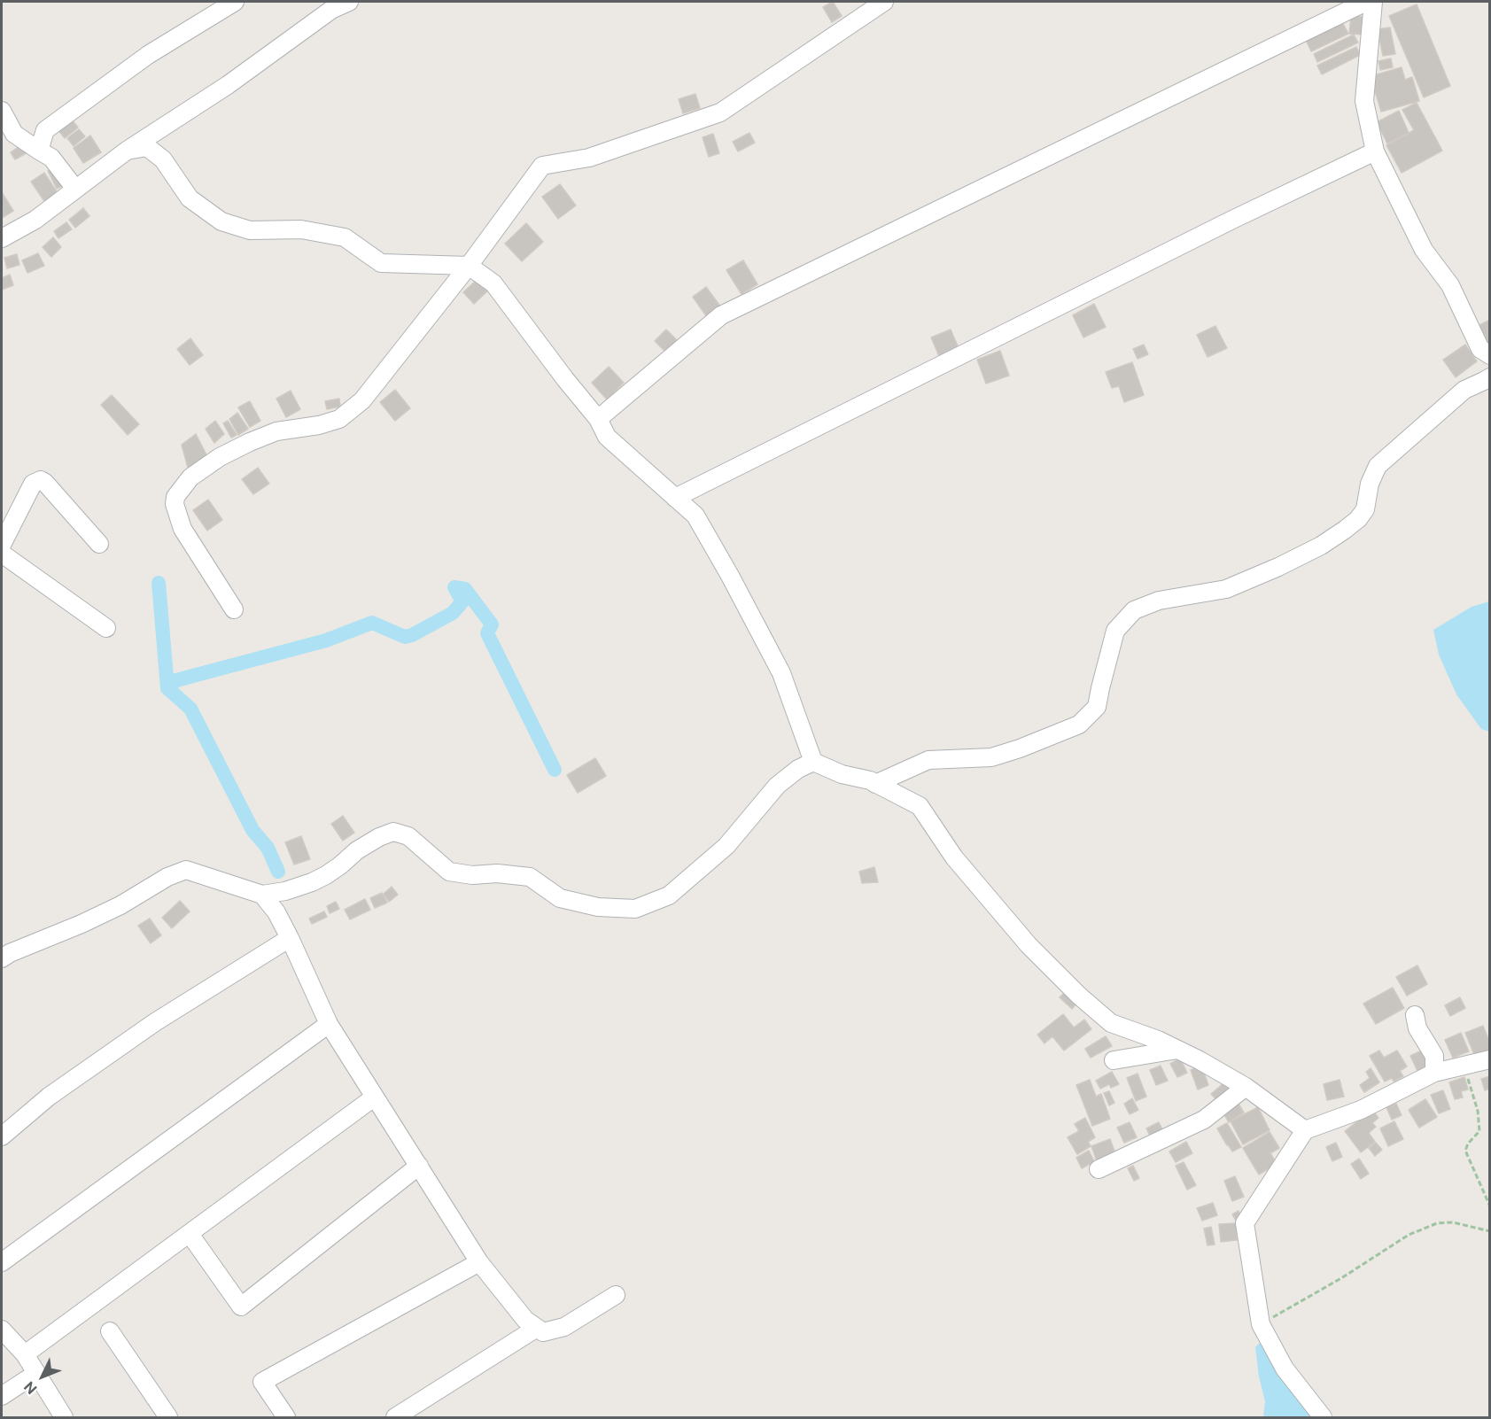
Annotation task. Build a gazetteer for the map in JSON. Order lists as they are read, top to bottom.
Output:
{
  "north": "bottom left"
}
